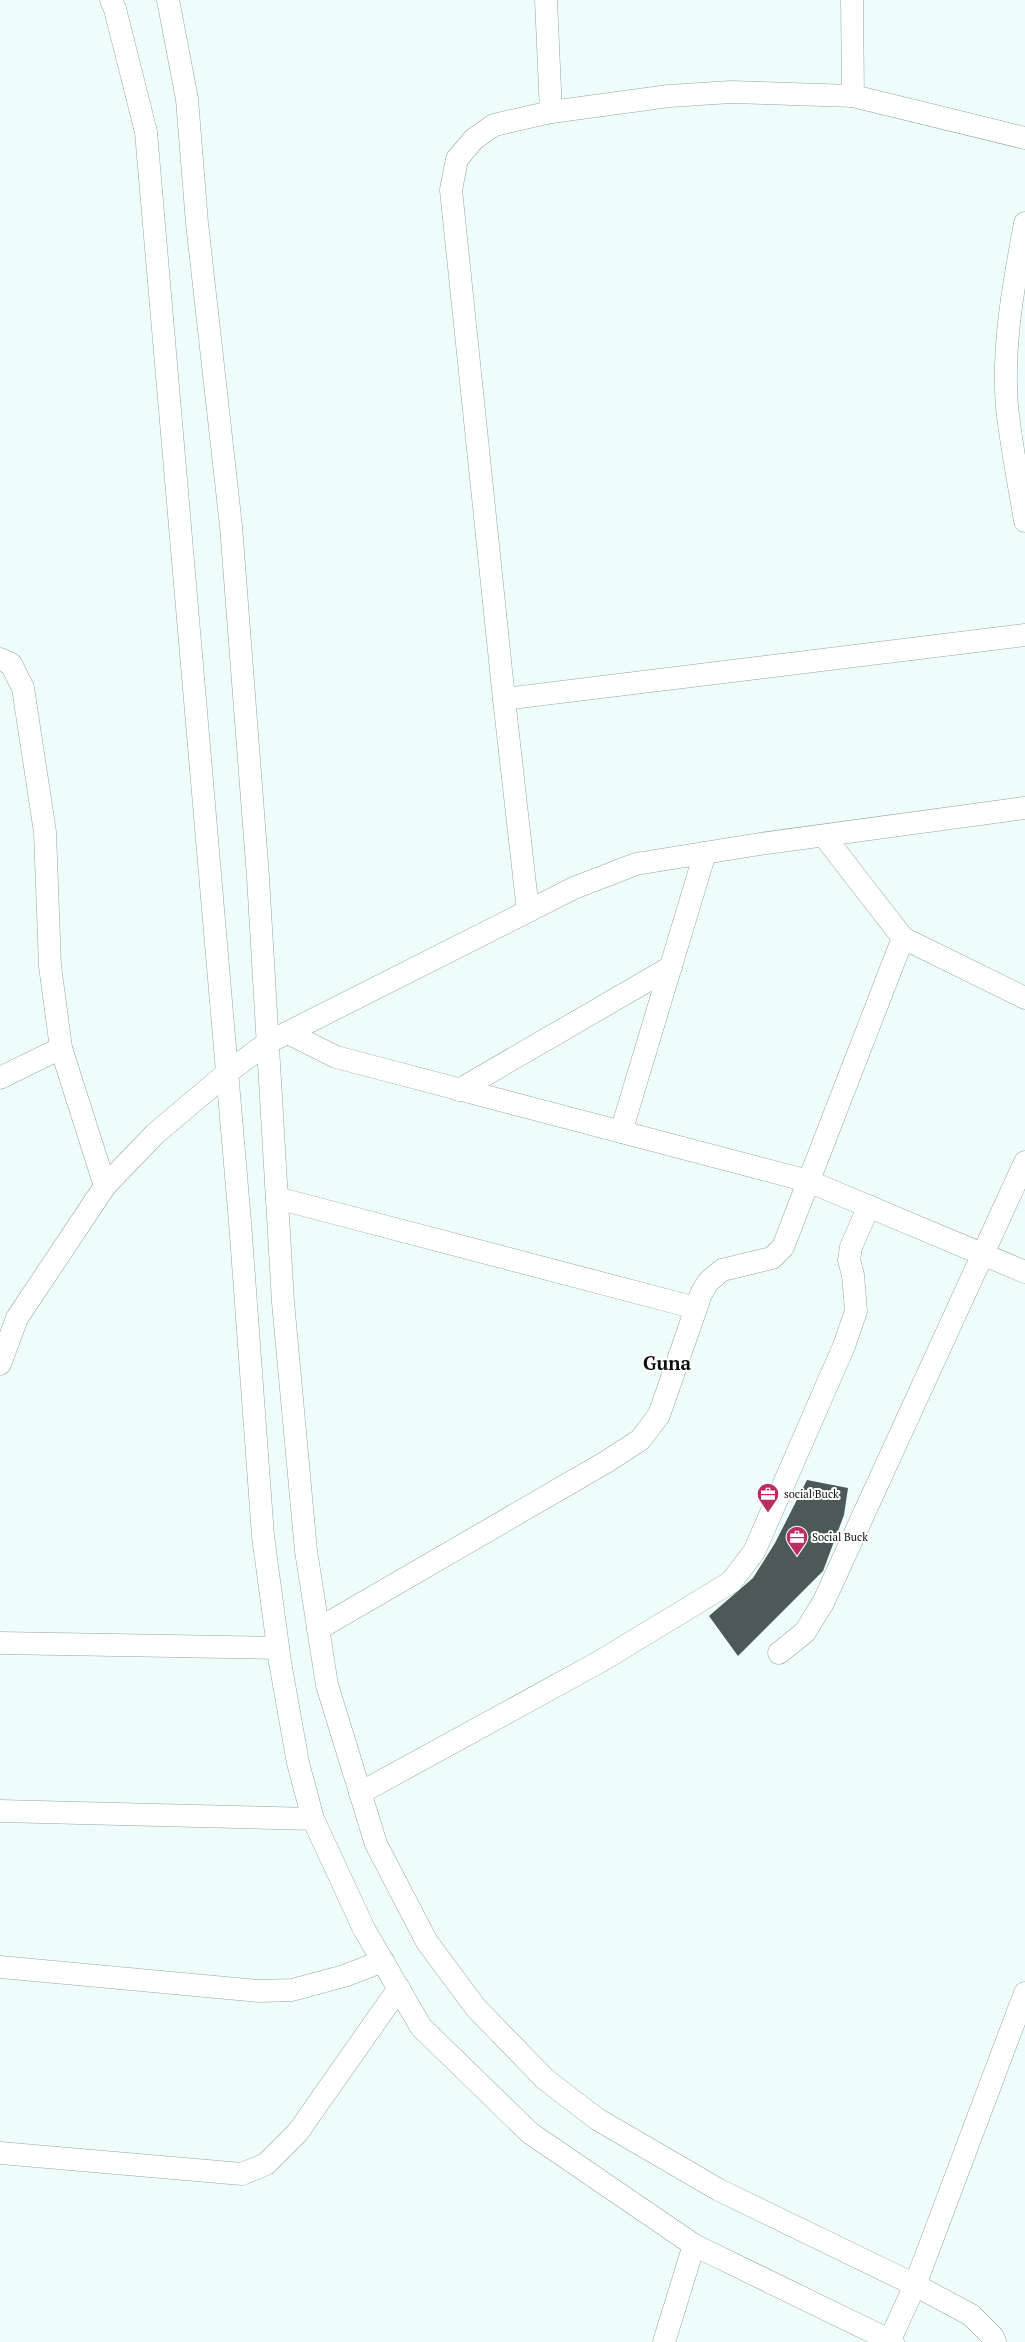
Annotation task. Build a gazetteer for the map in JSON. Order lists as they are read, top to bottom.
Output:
{
  "districts": ["Guna"],
  "places": {
    "office": ["social Buck", "Social Buck"]
  }
}
